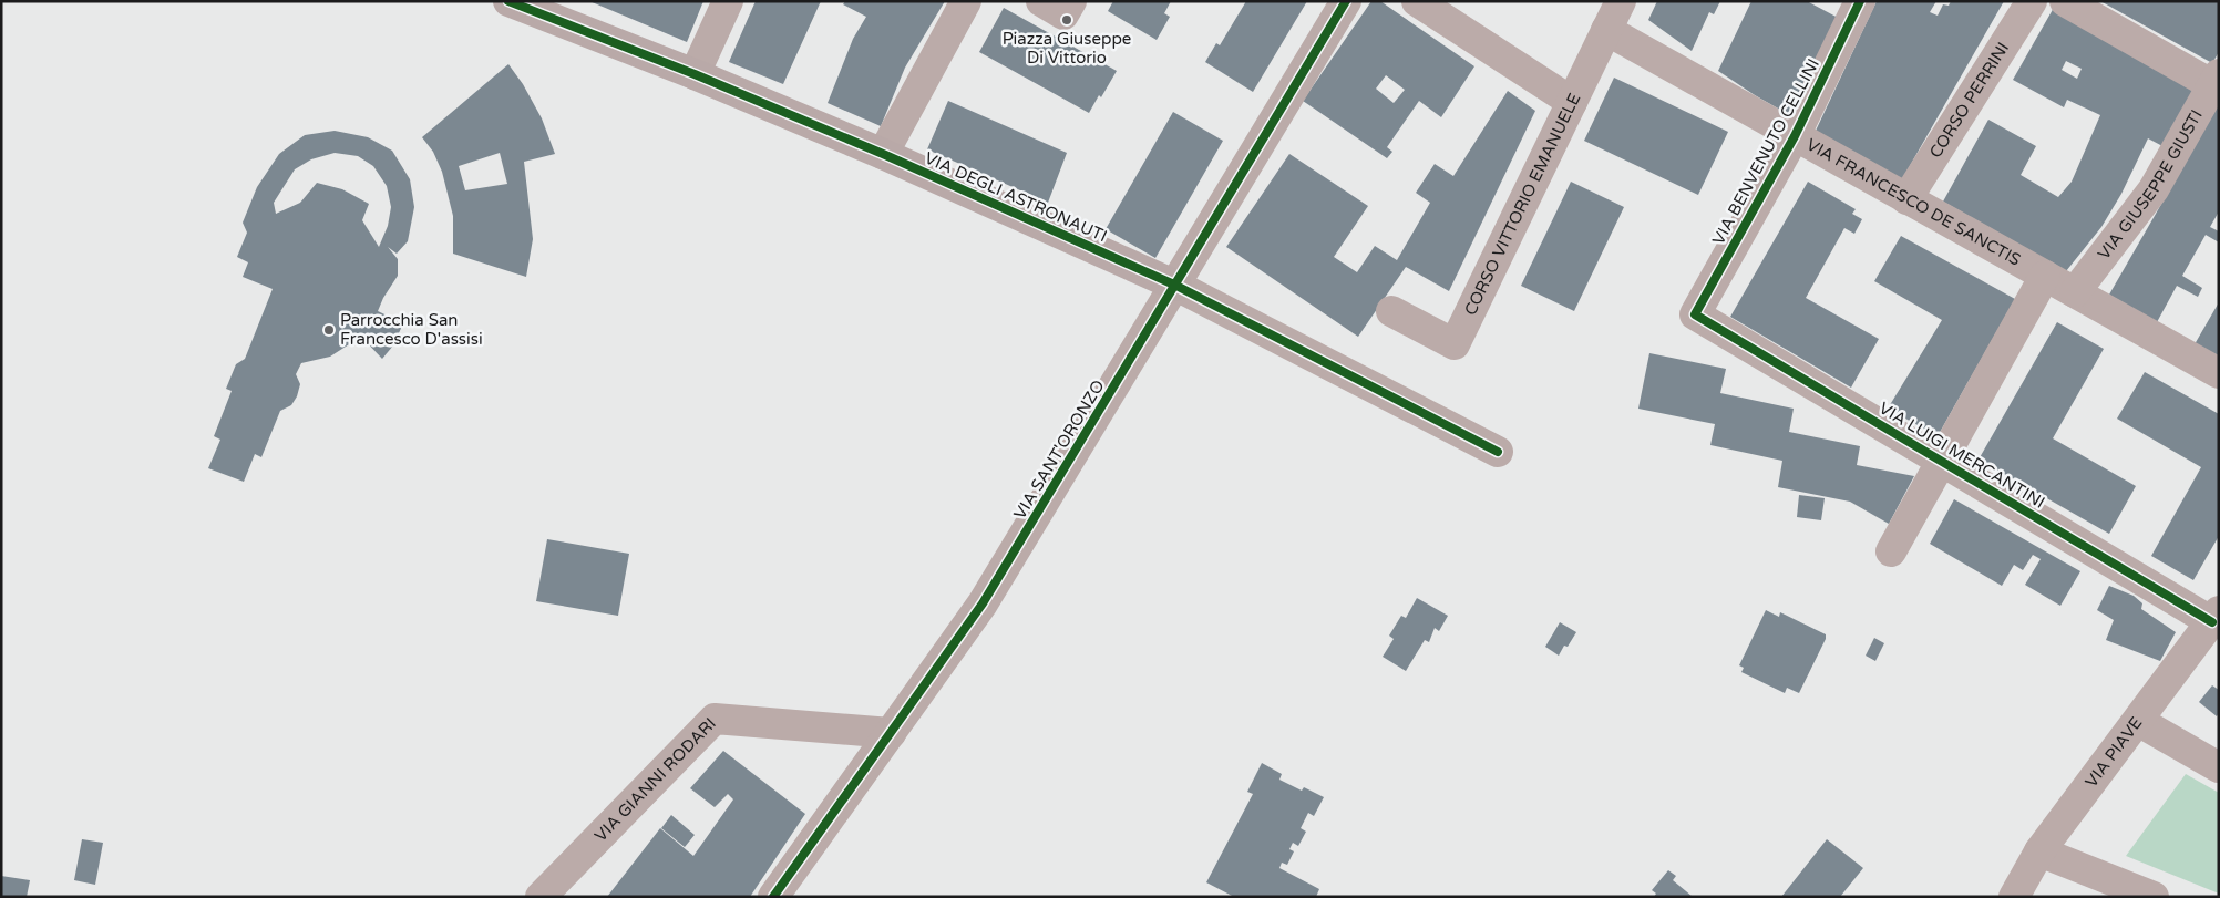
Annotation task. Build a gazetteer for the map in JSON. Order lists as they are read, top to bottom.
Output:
{
  "streets": {
    "street": [
      "CORSO PERRINI",
      "VIA BENVENUTO CELLINI",
      "VIA GIUSEPPE GIUSTI",
      "VIA DEGLI ASTRONAUTI",
      "VIA FRANCESCO DE SANCTIS",
      "CORSO VITTORIO EMANUELE",
      "VIA SANT'ORONZO",
      "VIA LUIGI MERCANTINI",
      "VIA PIAVE",
      "VIA GIANNI RODARI"
    ]
  },
  "crossings": [
    ["CORSO PERRINI", "VIA FRANCESCO DE SANCTIS"],
    ["VIA BENVENUTO CELLINI", "VIA FRANCESCO DE SANCTIS"],
    ["VIA BENVENUTO CELLINI", "VIA LUIGI MERCANTINI"],
    ["VIA GIUSEPPE GIUSTI", "VIA FRANCESCO DE SANCTIS"],
    ["VIA DEGLI ASTRONAUTI", "VIA SANT'ORONZO"],
    ["VIA FRANCESCO DE SANCTIS", "CORSO VITTORIO EMANUELE"],
    ["VIA SANT'ORONZO", "VIA GIANNI RODARI"],
    ["VIA LUIGI MERCANTINI", "VIA PIAVE"]
  ],
  "places": ["Piazza Giuseppe Di Vittorio", "Parrocchia San Francesco D'assisi"]
}
